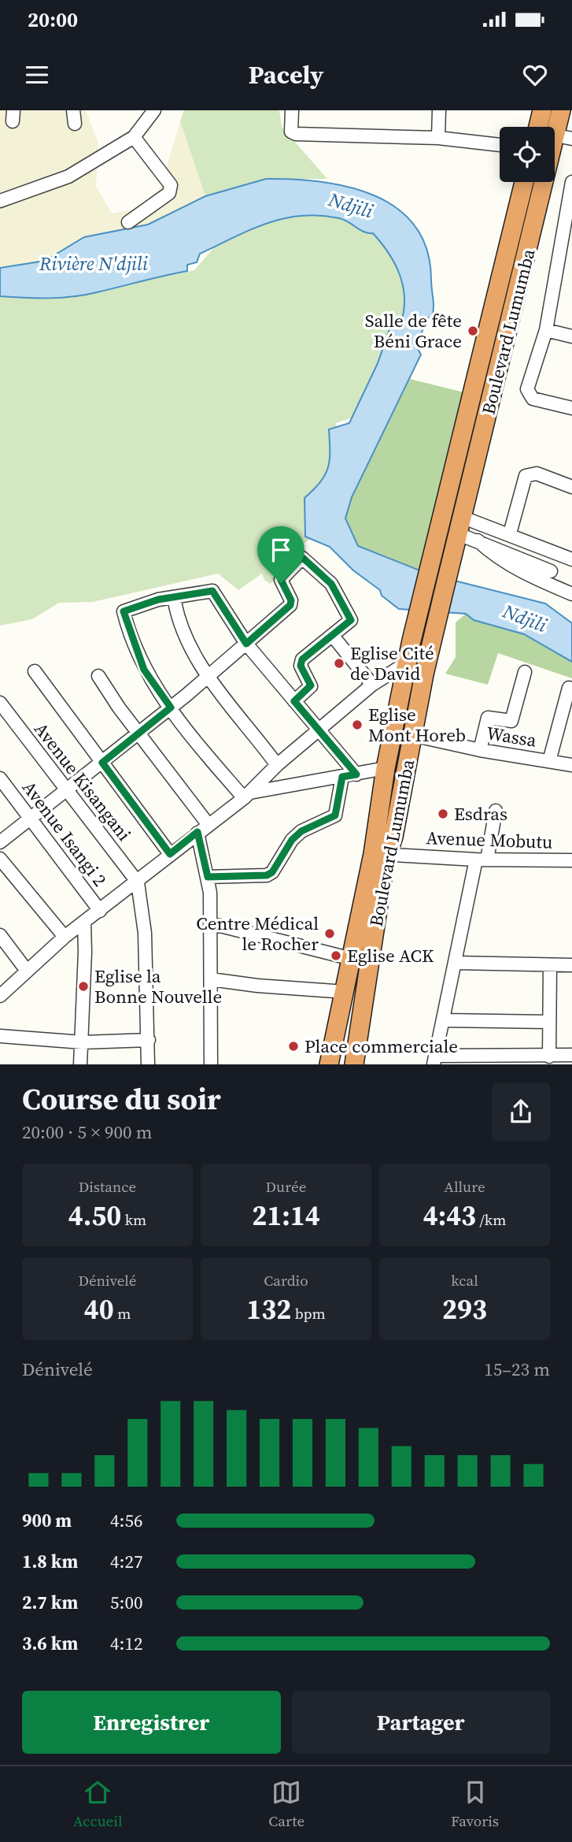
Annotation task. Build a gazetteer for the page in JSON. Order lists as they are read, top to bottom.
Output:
{
  "streets": {
    "highway": ["Boulevard Lumumba"],
    "street": [
      "Wassa",
      "Avenue Kisangani",
      "Avenue Isangi 2",
      "Avenue Mobutu"
    ]
  },
  "crossings": [
    ["Boulevard Lumumba", "Wassa"],
    ["Boulevard Lumumba", "Avenue Mobutu"]
  ],
  "water": ["Ndjili", "Rivière N'djili"],
  "places": [
    "Salle de fête Béni Grace",
    "Eglise Cité de David",
    "Eglise Mont Horeb",
    "Esdras",
    "Centre Médical le Rocher",
    "Eglise ACK",
    "Eglise la Bonne Nouvelle",
    "Place commerciale"
  ],
  "page": {
    "status": "20:00",
    "header": "Pacely",
    "heading": ["Course du soir", "20:00 · 5 × 900 m"],
    "stats": [
      ["Distance", "4.50 km"],
      ["Durée", "21:14"],
      ["Allure", "4:43 /km"],
      ["Dénivelé", "40 m"],
      ["Cardio", "132 bpm"],
      ["kcal", "293"]
    ],
    "chart": ["Dénivelé", "15–23 m"],
    "list": [
      {
        "name": "900 m",
        "note": "4:56"
      },
      {
        "name": "1.8 km",
        "note": "4:27"
      },
      {
        "name": "2.7 km",
        "note": "5:00"
      },
      {
        "name": "3.6 km",
        "note": "4:12"
      }
    ],
    "buttons": ["Enregistrer", "Partager"],
    "tabs": ["Accueil", "Carte", "Favoris"]
  }
}
